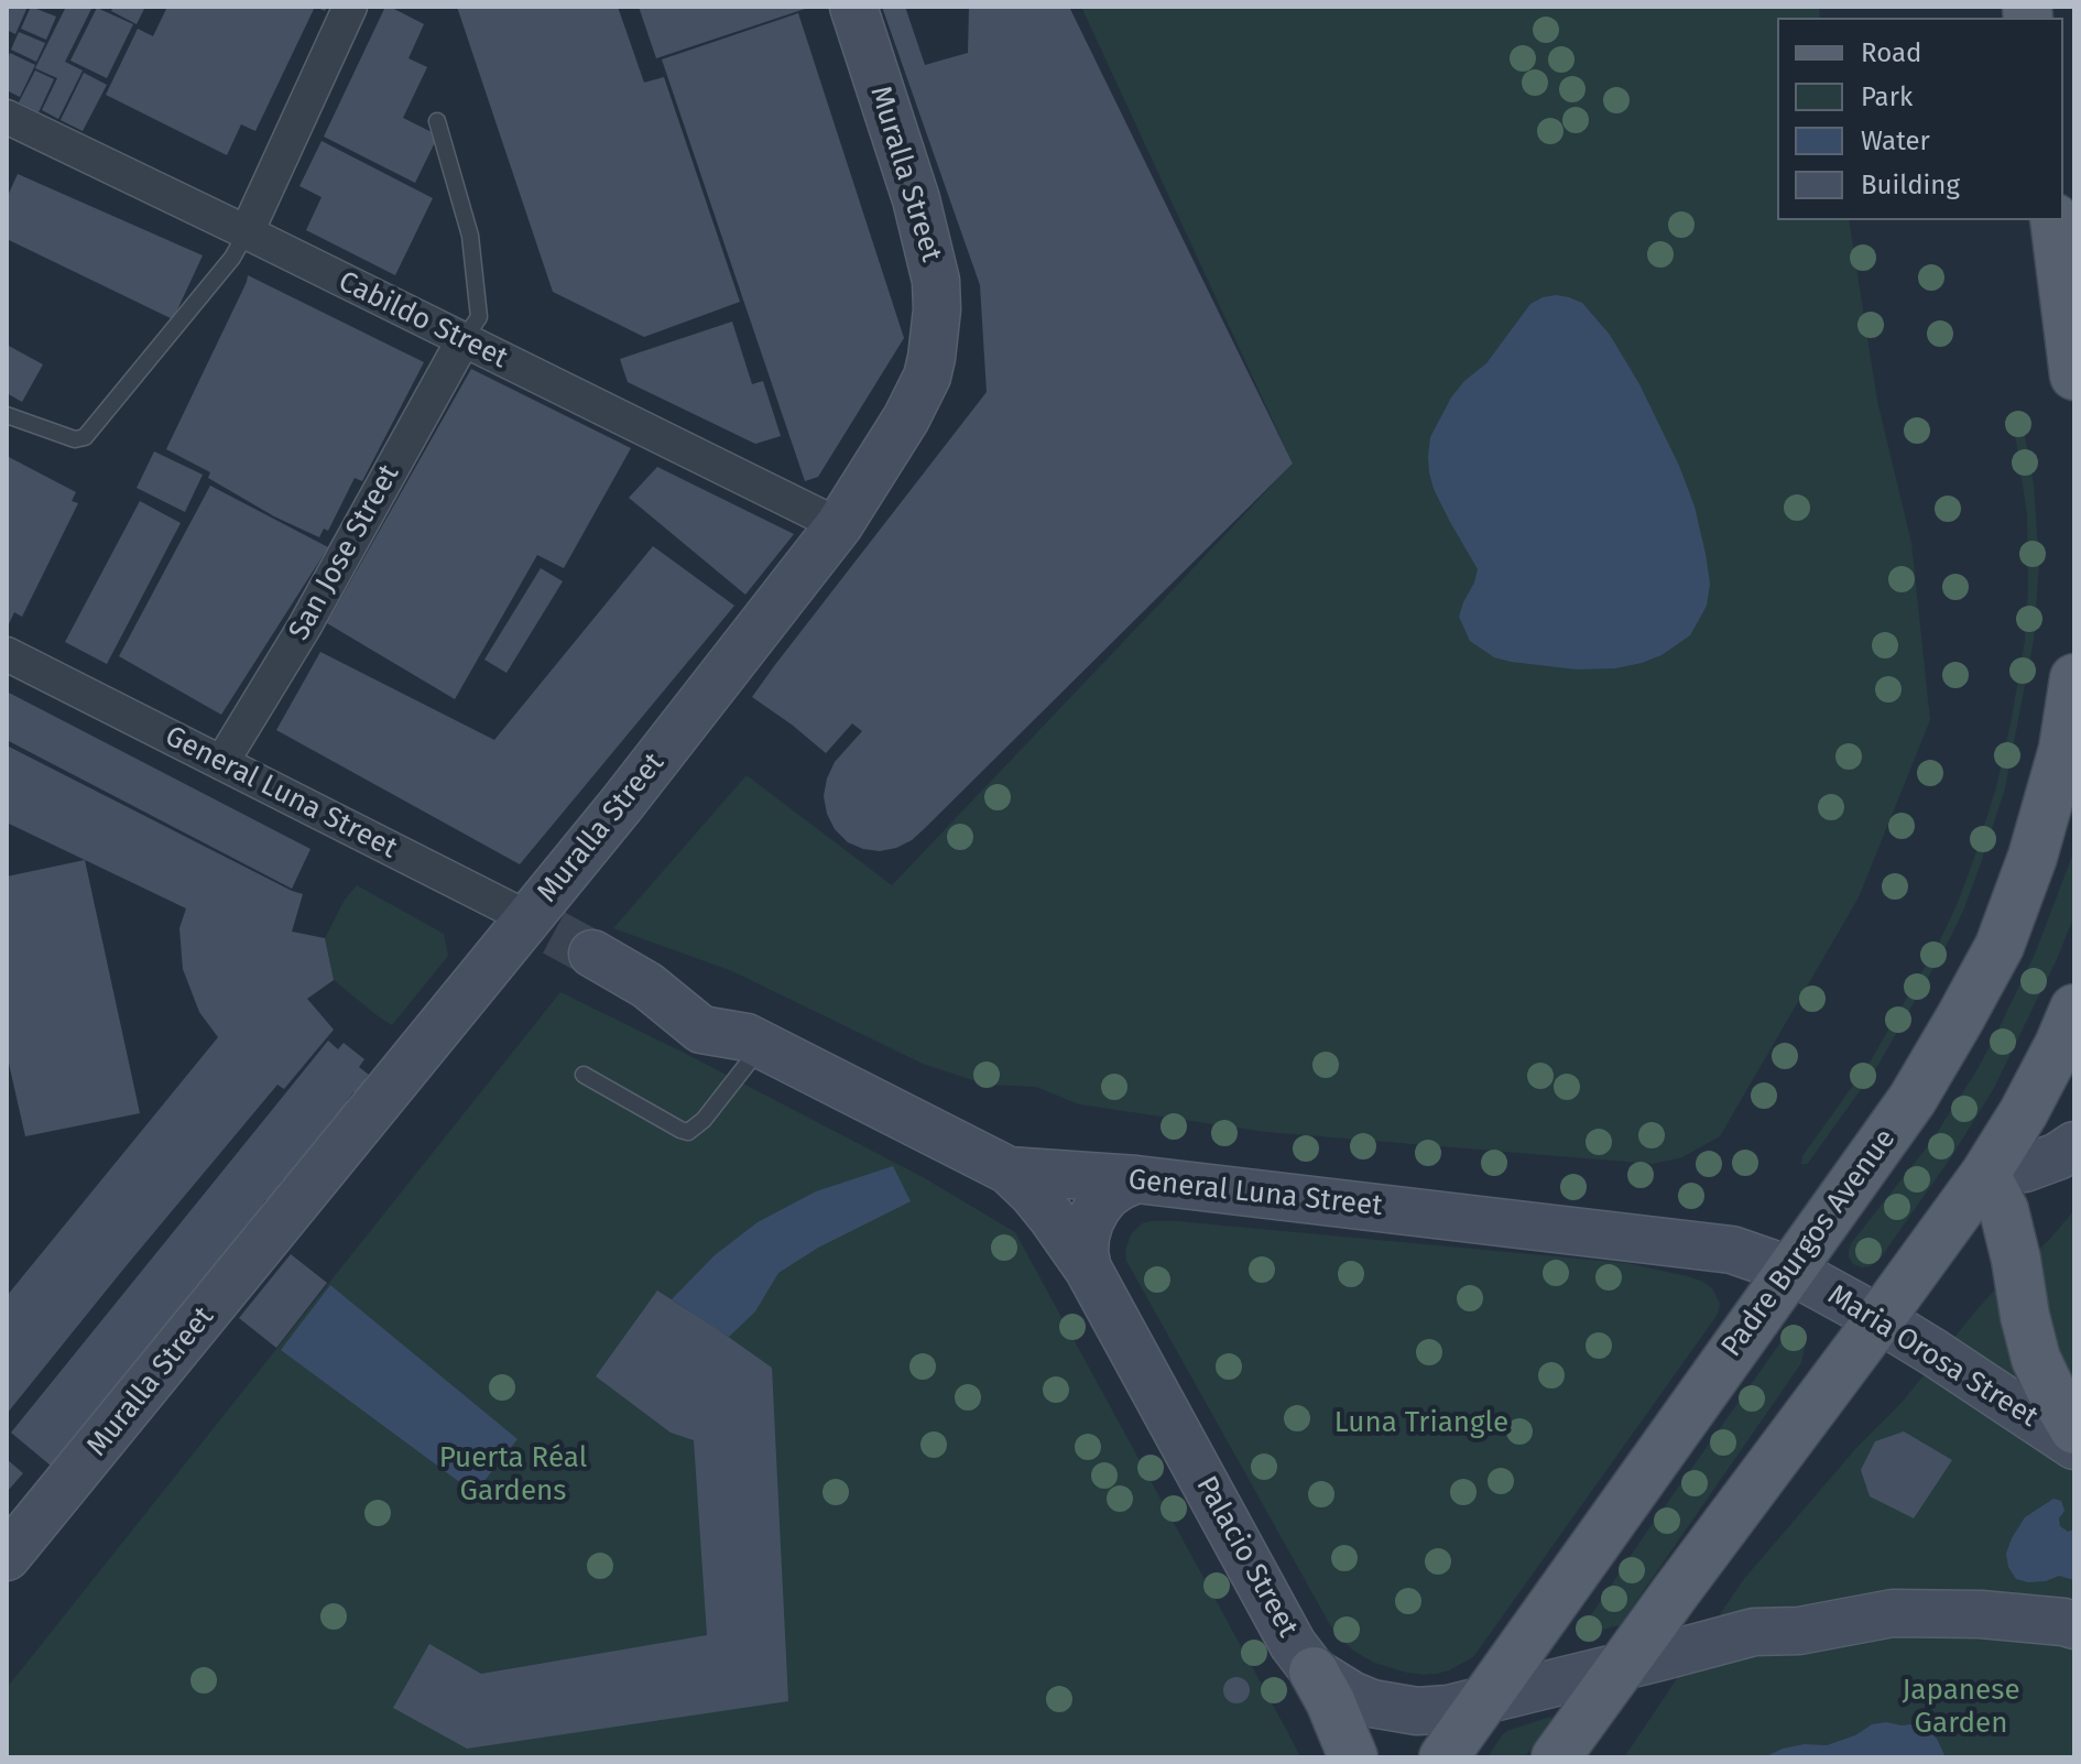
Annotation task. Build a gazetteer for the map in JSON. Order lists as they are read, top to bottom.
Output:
{
  "streets": {
    "main road": ["Padre Burgos Avenue"],
    "street": [
      "Muralla Street",
      "Cabildo Street",
      "San Jose Street",
      "General Luna Street",
      "Maria Orosa Street",
      "Palacio Street"
    ]
  },
  "crossings": [
    ["Muralla Street", "Cabildo Street"],
    ["Muralla Street", "General Luna Street"],
    ["Cabildo Street", "San Jose Street"],
    ["San Jose Street", "General Luna Street"],
    ["General Luna Street", "Padre Burgos Avenue"],
    ["General Luna Street", "Maria Orosa Street"],
    ["General Luna Street", "Palacio Street"],
    ["Padre Burgos Avenue", "Maria Orosa Street"],
    ["Padre Burgos Avenue", "Palacio Street"]
  ],
  "parks": ["Luna Triangle", "Puerta Réal Gardens", "Japanese Garden"],
  "legend": [
    "Road",
    "Park",
    "Water",
    "Building"
  ]
}
